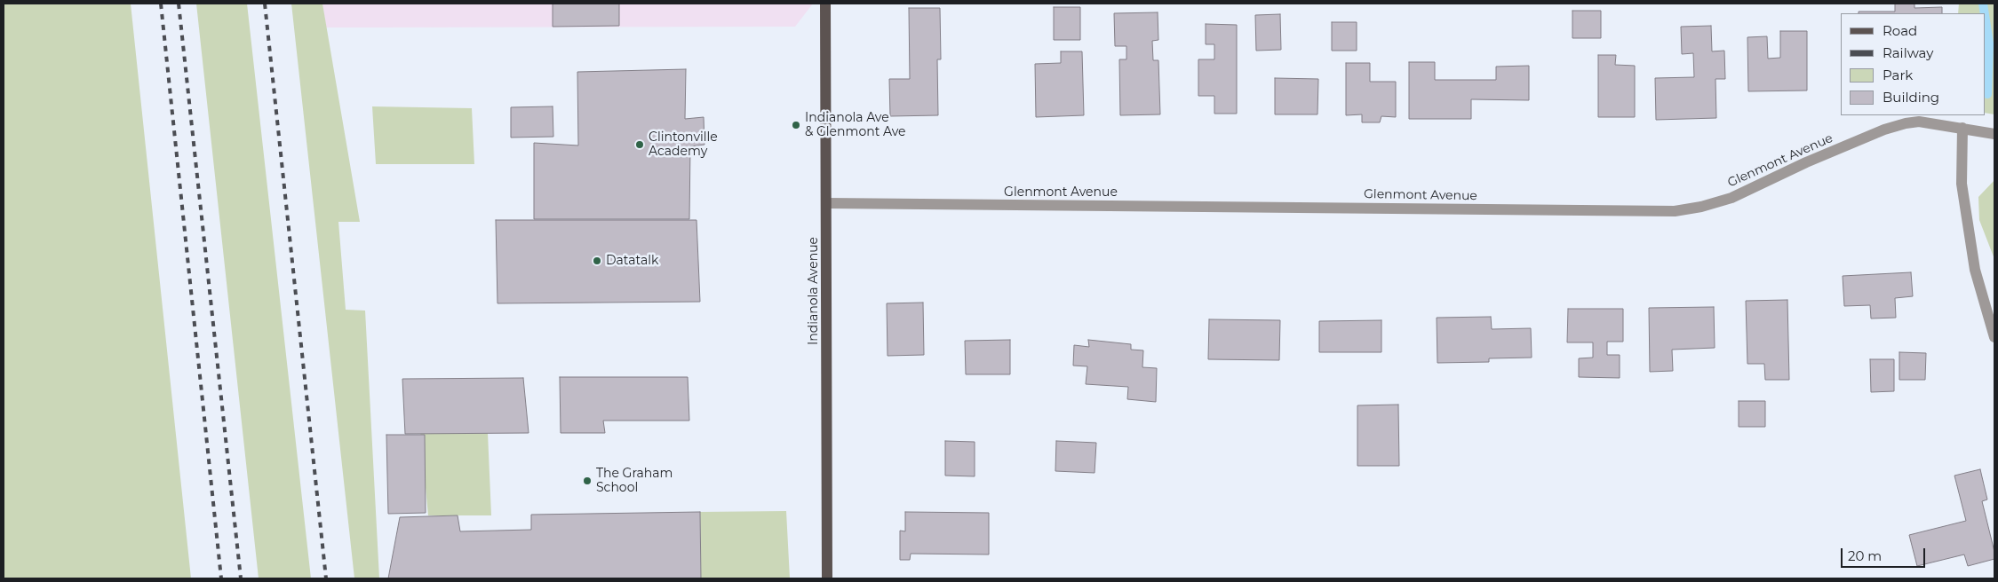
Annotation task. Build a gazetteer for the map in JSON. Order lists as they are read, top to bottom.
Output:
{
  "streets": {
    "main road": ["Indianola Avenue"],
    "street": ["Glenmont Avenue"]
  },
  "crossings": [
    ["Glenmont Avenue", "Indianola Avenue"]
  ],
  "places": [
    "Indianola Ave & Glenmont Ave",
    "Clintonville Academy",
    "Datatalk",
    "The Graham School"
  ],
  "legend": [
    "Road",
    "Railway",
    "Park",
    "Building"
  ],
  "scale_bar": "20 m"
}
